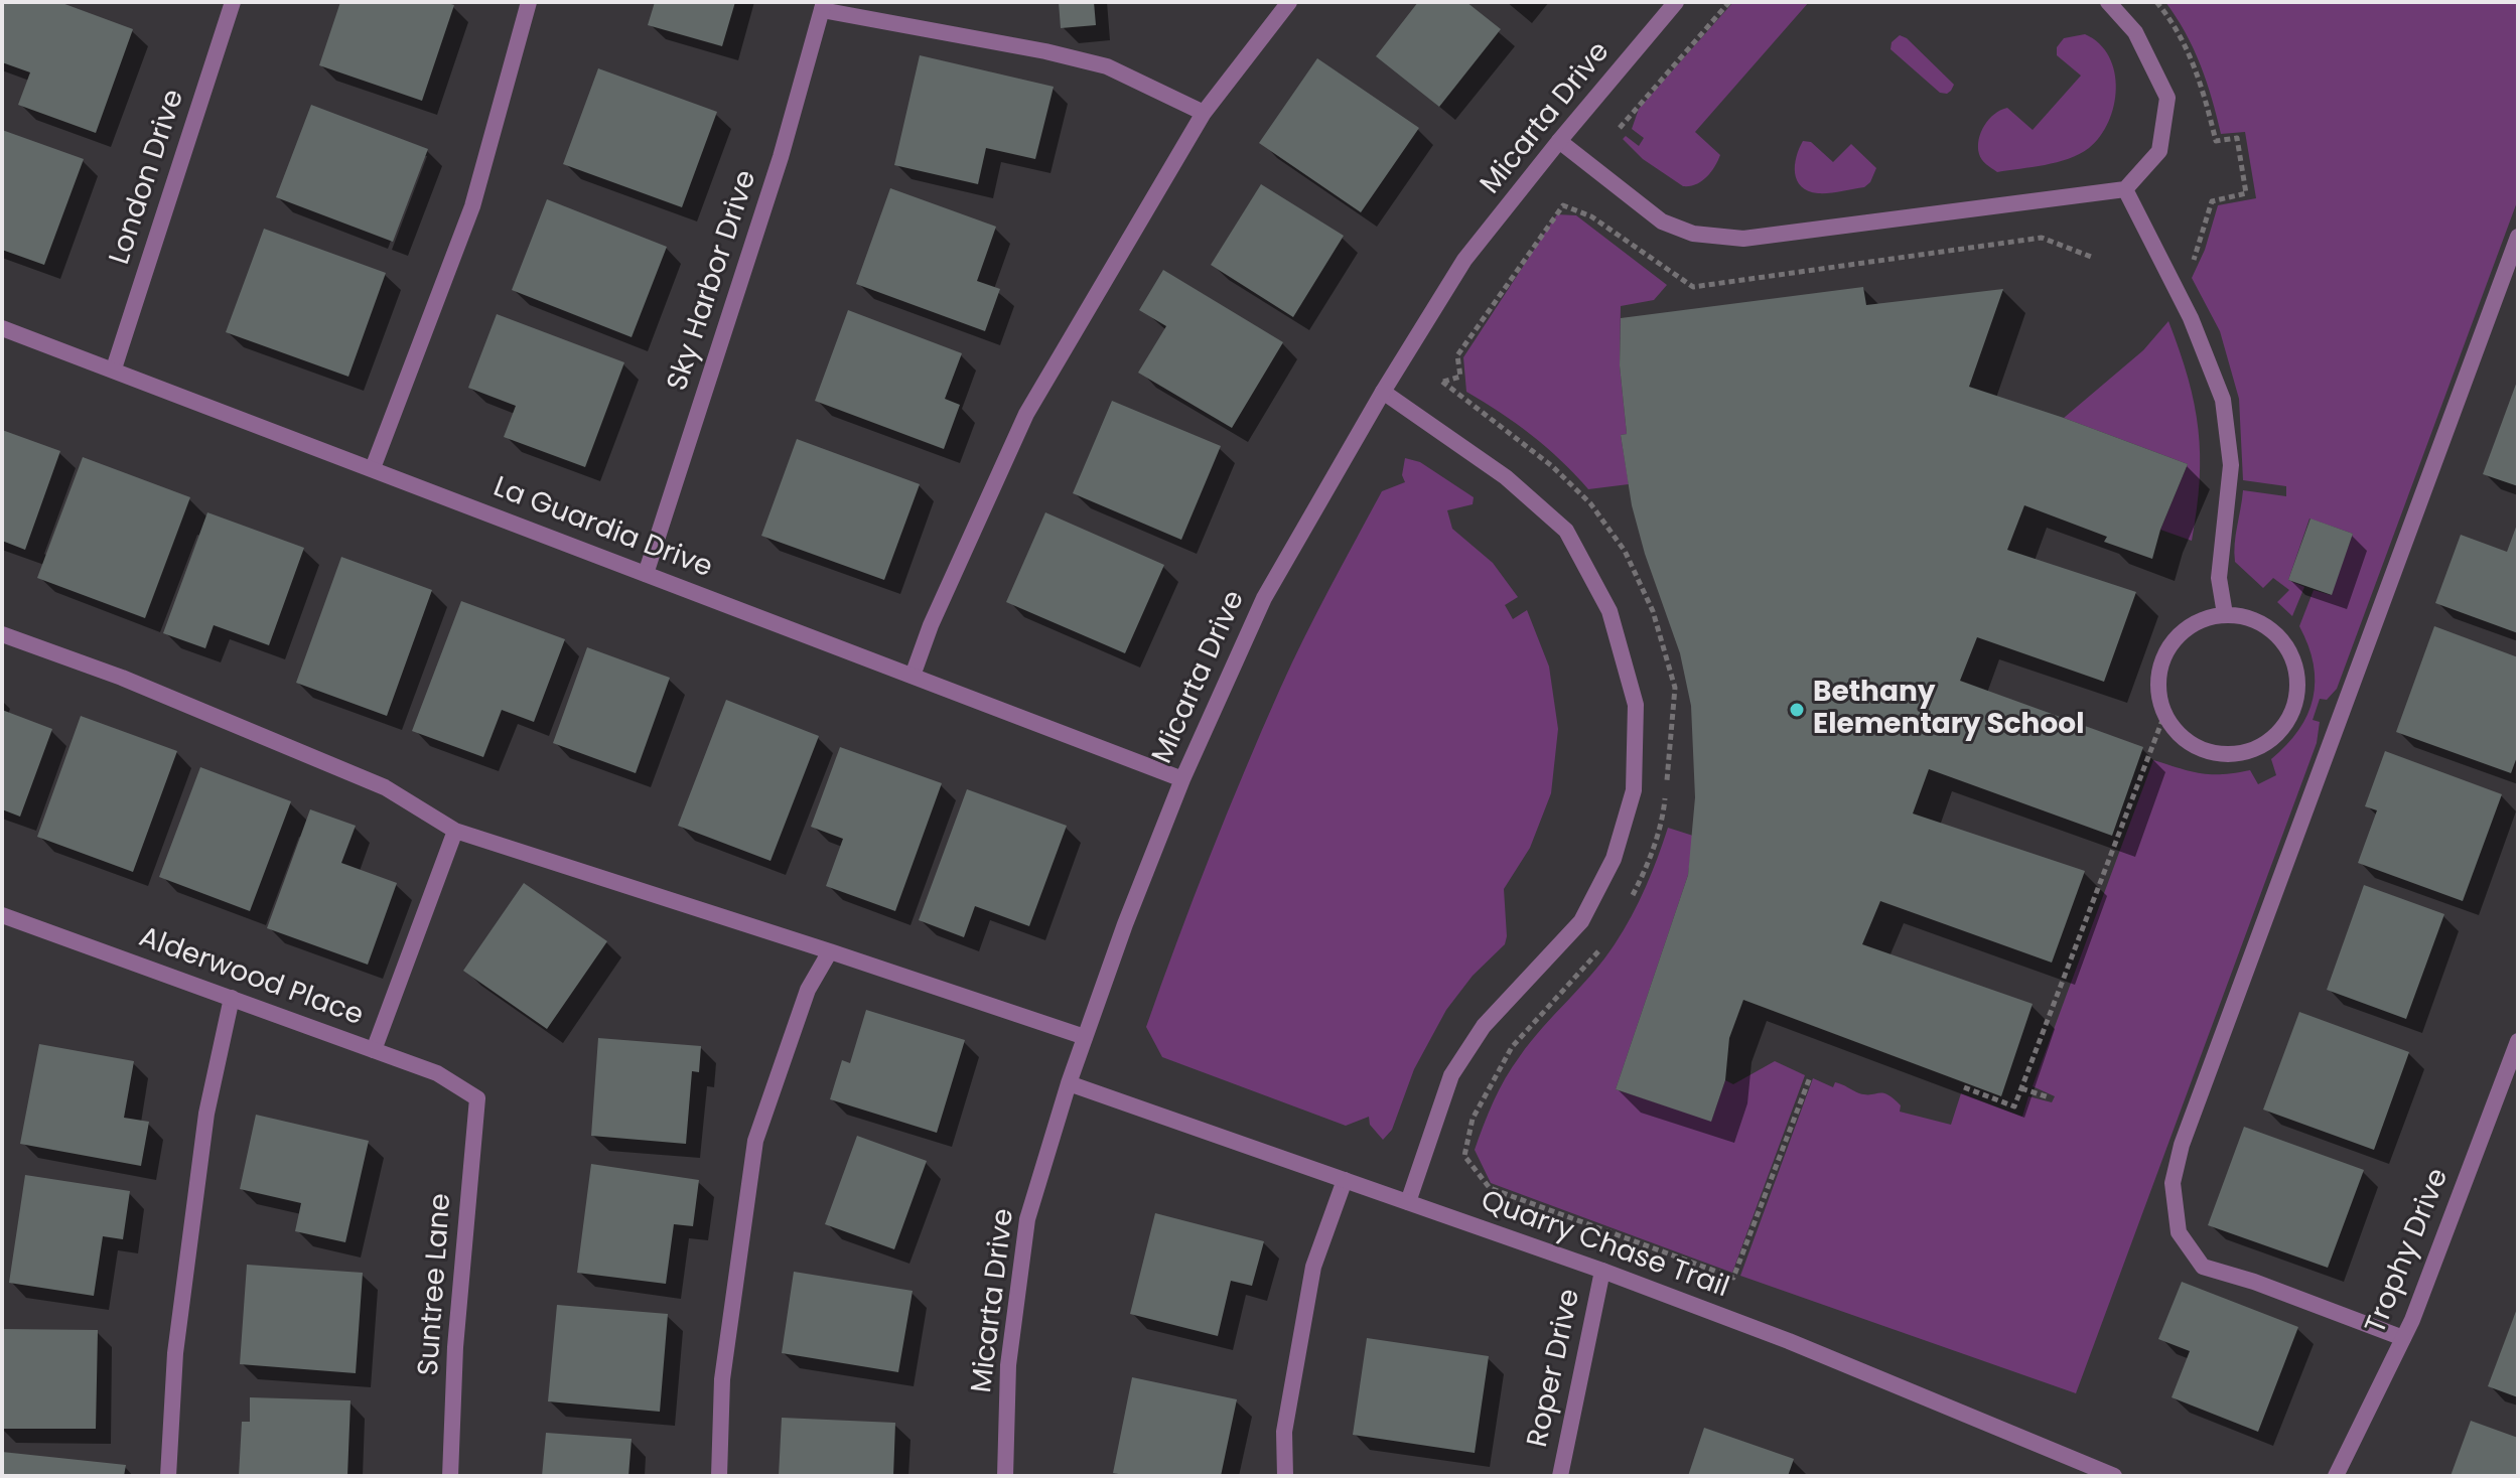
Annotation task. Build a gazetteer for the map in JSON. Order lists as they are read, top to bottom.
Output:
{
  "streets": {
    "street": [
      "Micarta Drive",
      "London Drive",
      "Sky Harbor Drive",
      "La Guardia Drive",
      "Alderwood Place",
      "Quarry Chase Trail",
      "Trophy Drive",
      "Suntree Lane",
      "Roper Drive"
    ]
  },
  "crossings": [
    ["Micarta Drive", "La Guardia Drive"],
    ["Micarta Drive", "Quarry Chase Trail"],
    ["London Drive", "La Guardia Drive"],
    ["Sky Harbor Drive", "La Guardia Drive"],
    ["Alderwood Place", "Suntree Lane"],
    ["Quarry Chase Trail", "Roper Drive"]
  ],
  "places": ["Bethany Elementary School"]
}
